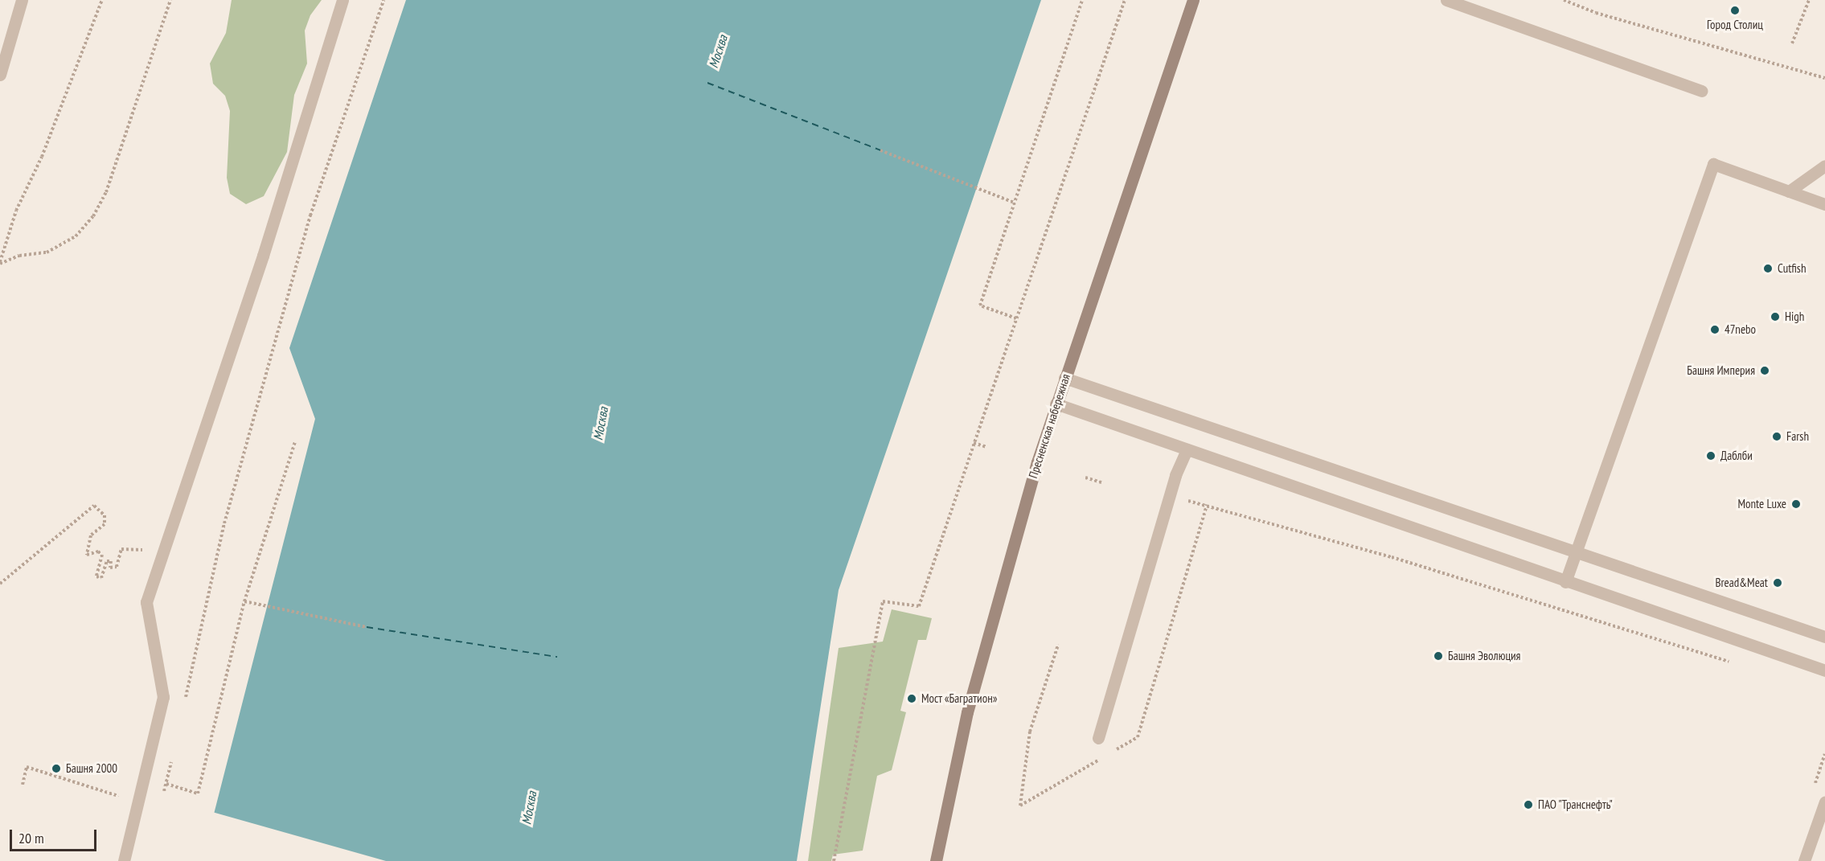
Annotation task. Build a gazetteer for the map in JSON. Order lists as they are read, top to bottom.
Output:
{
  "streets": {
    "main road": ["Пресненская набережная"]
  },
  "water": ["Москва"],
  "places": [
    "Город Столиц",
    "Cutfish",
    "High",
    "47nebo",
    "Башня Империя",
    "Farsh",
    "Даблби",
    "Monte Luxe",
    "Bread&Meat",
    "Башня Эволюция",
    "Мост «Багратион»",
    "Башня 2000",
    "ПАО \"Транснефть\""
  ],
  "scale_bar": "20 m"
}
